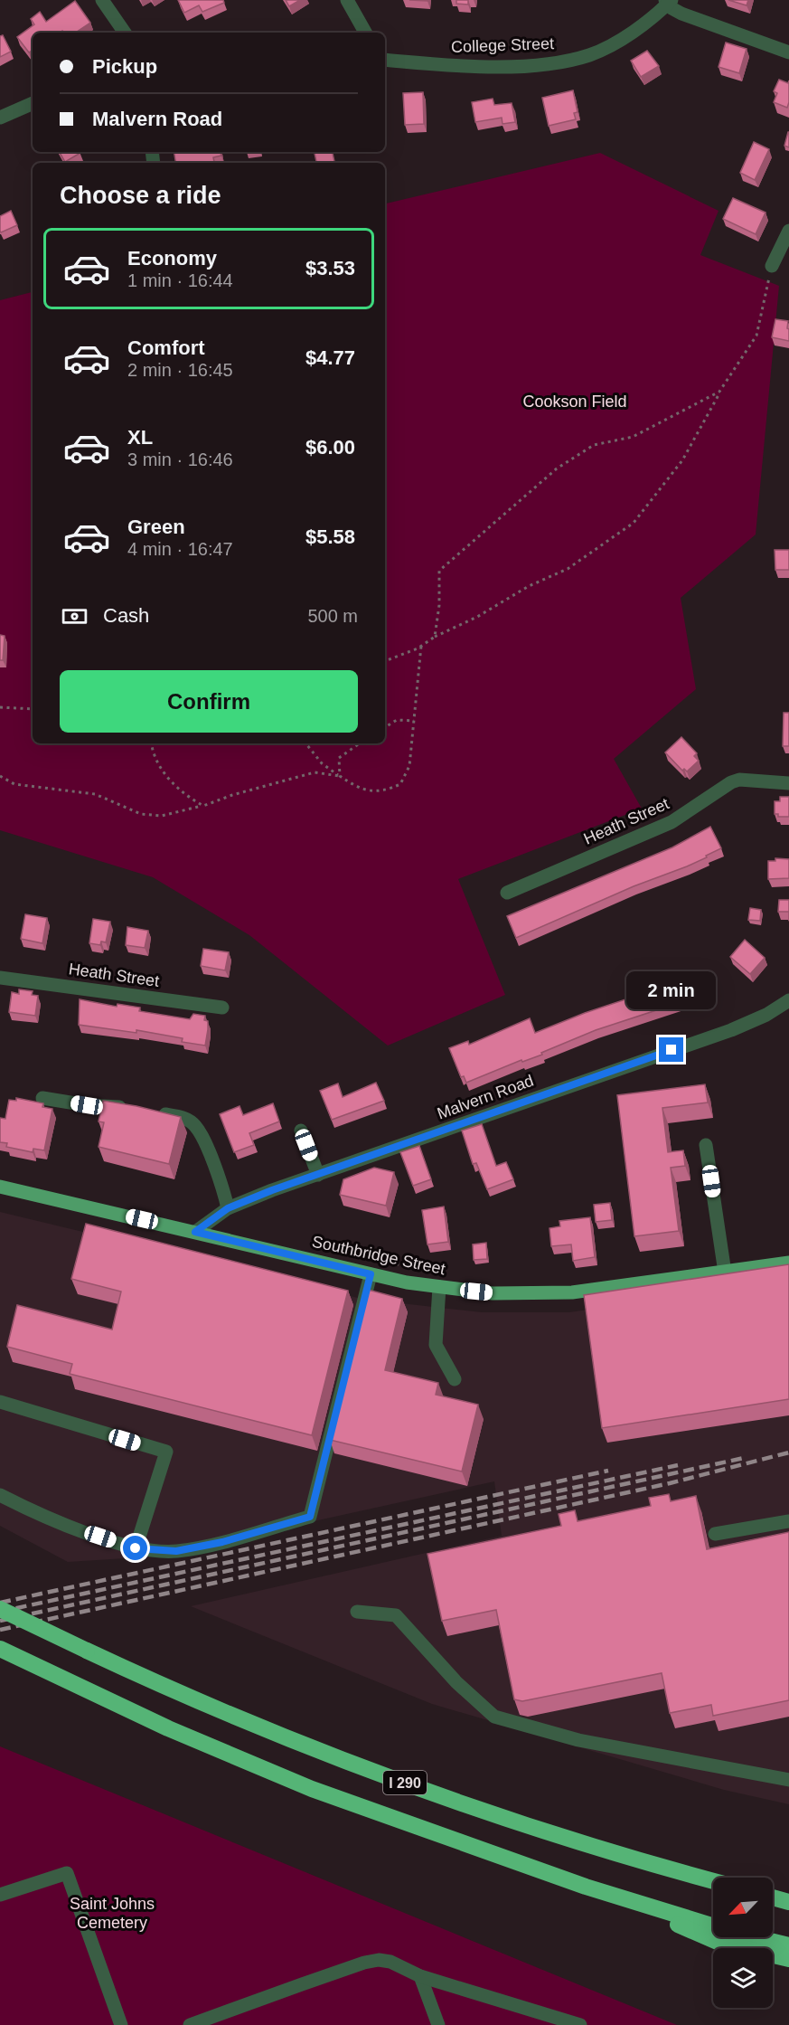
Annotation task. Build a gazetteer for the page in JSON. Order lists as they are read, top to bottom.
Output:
{
  "streets": {
    "highway": ["I 290"],
    "main road": ["Southbridge Street"],
    "street": ["College Street", "Heath Street", "Malvern Road"]
  },
  "crossings": [
    ["Malvern Road", "Southbridge Street"]
  ],
  "parks": ["Cookson Field", "Saint Johns Cemetery"],
  "north": "bottom left",
  "page": {
    "banner": ["Pickup", "Malvern Road"],
    "heading": "Choose a ride",
    "list": [
      {
        "name": "Economy",
        "note": "1 min · 16:44",
        "value": "$3.53"
      },
      {
        "name": "Comfort",
        "note": "2 min · 16:45",
        "value": "$4.77"
      },
      {
        "name": "XL",
        "note": "3 min · 16:46",
        "value": "$6.00"
      },
      {
        "name": "Green",
        "note": "4 min · 16:47",
        "value": "$5.58"
      }
    ],
    "pay": ["Cash", "500 m"],
    "buttons": "Confirm",
    "bubble": "2 min"
  }
}
